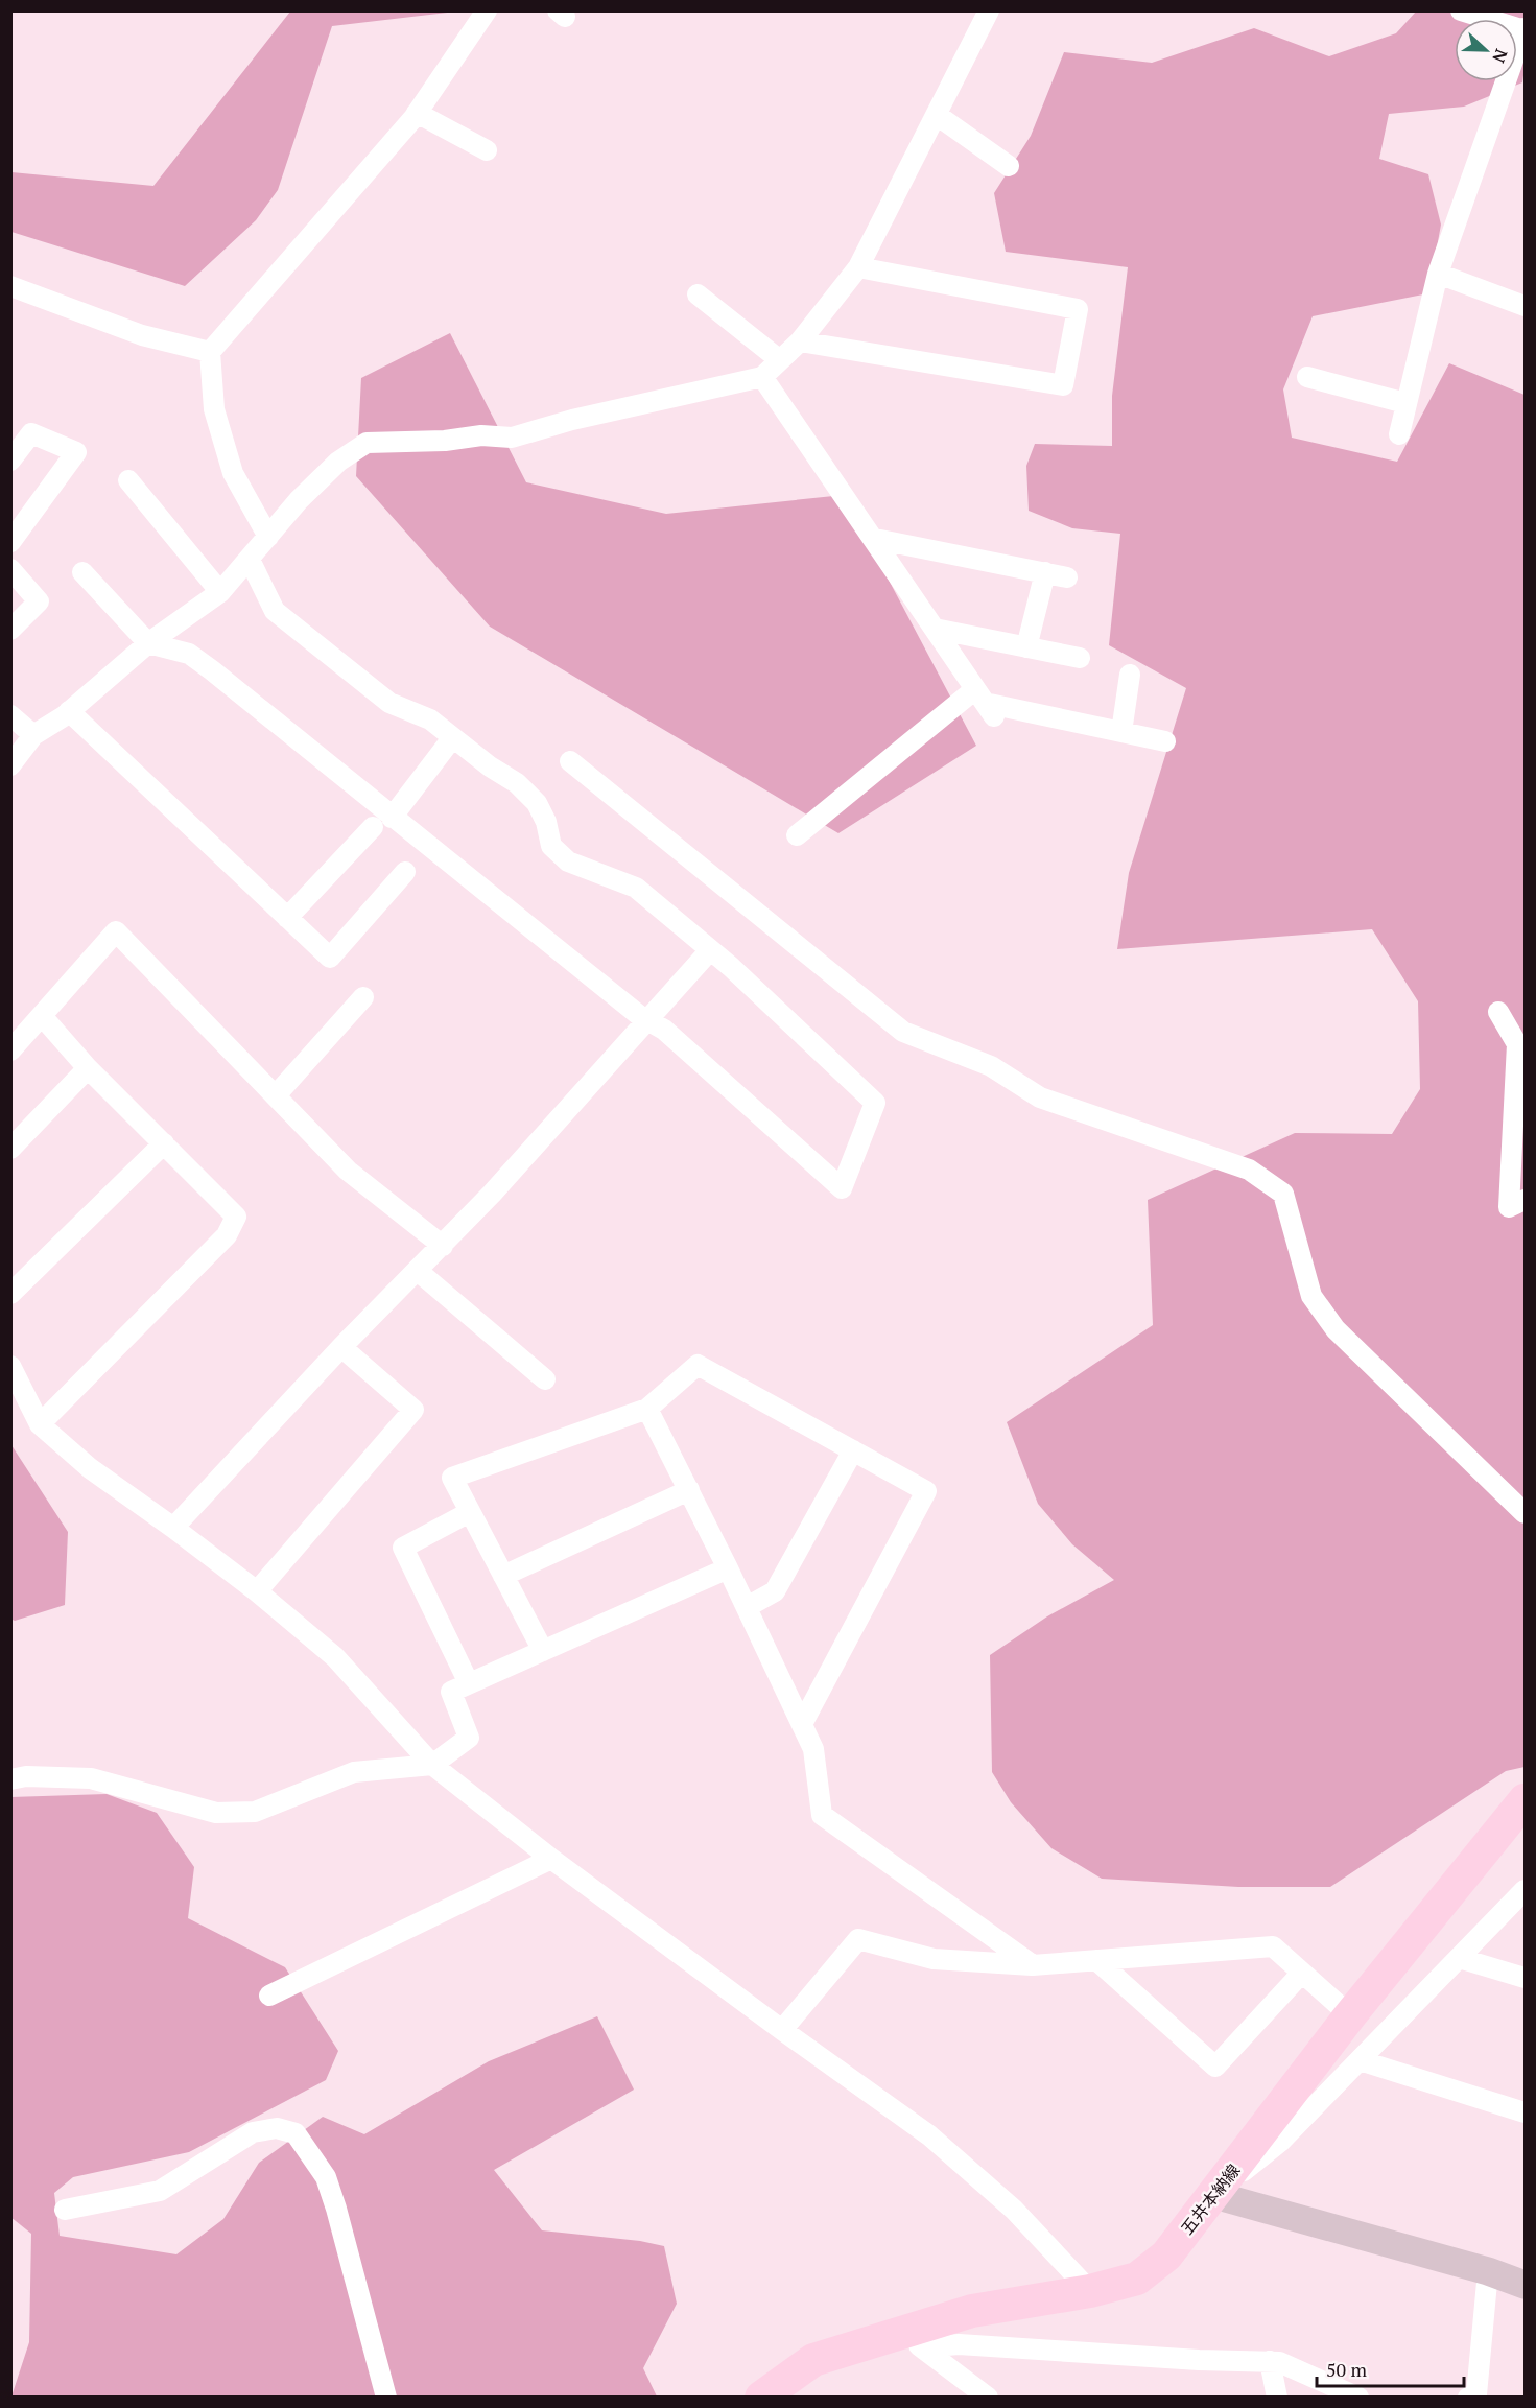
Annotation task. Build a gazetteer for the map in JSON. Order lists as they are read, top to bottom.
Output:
{
  "streets": {
    "main road": ["五井本納線"]
  },
  "scale_bar": "50 m",
  "north": "right"
}
